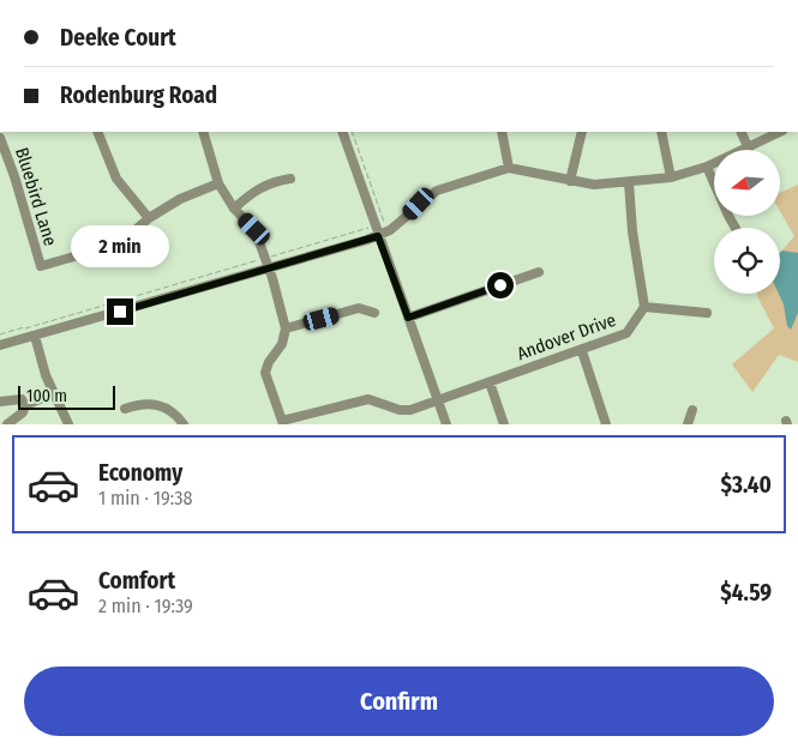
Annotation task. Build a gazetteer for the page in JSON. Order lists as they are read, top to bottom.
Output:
{
  "streets": {
    "street": ["Bluebird Lane", "Andover Drive"]
  },
  "scale_bar": "100 m",
  "north": "left",
  "page": {
    "banner": ["Deeke Court", "Rodenburg Road"],
    "bubble": "2 min",
    "scale": "100 m",
    "list": [
      {
        "name": "Economy",
        "note": "1 min · 19:38",
        "value": "$3.40"
      },
      {
        "name": "Comfort",
        "note": "2 min · 19:39",
        "value": "$4.59"
      }
    ],
    "buttons": "Confirm"
  }
}
